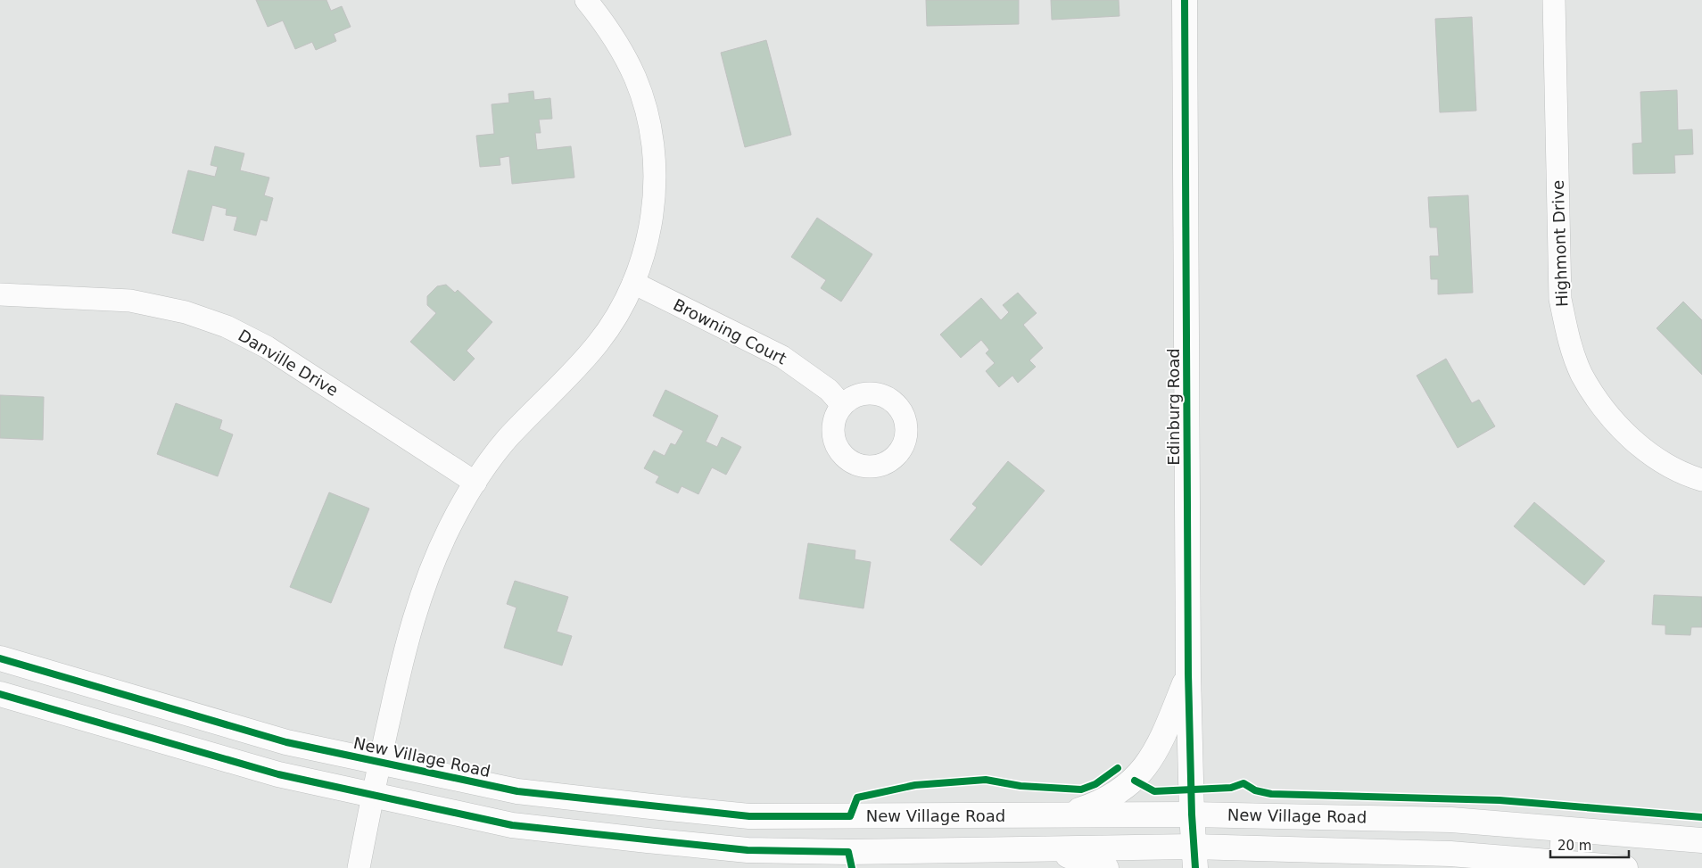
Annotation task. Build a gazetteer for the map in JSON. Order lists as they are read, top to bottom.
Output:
{
  "streets": {
    "main road": ["Edinburg Road", "New Village Road"],
    "street": ["Highmont Drive", "Browning Court", "Danville Drive"]
  },
  "crossings": [
    ["Edinburg Road", "New Village Road"]
  ],
  "scale_bar": "20 m"
}
